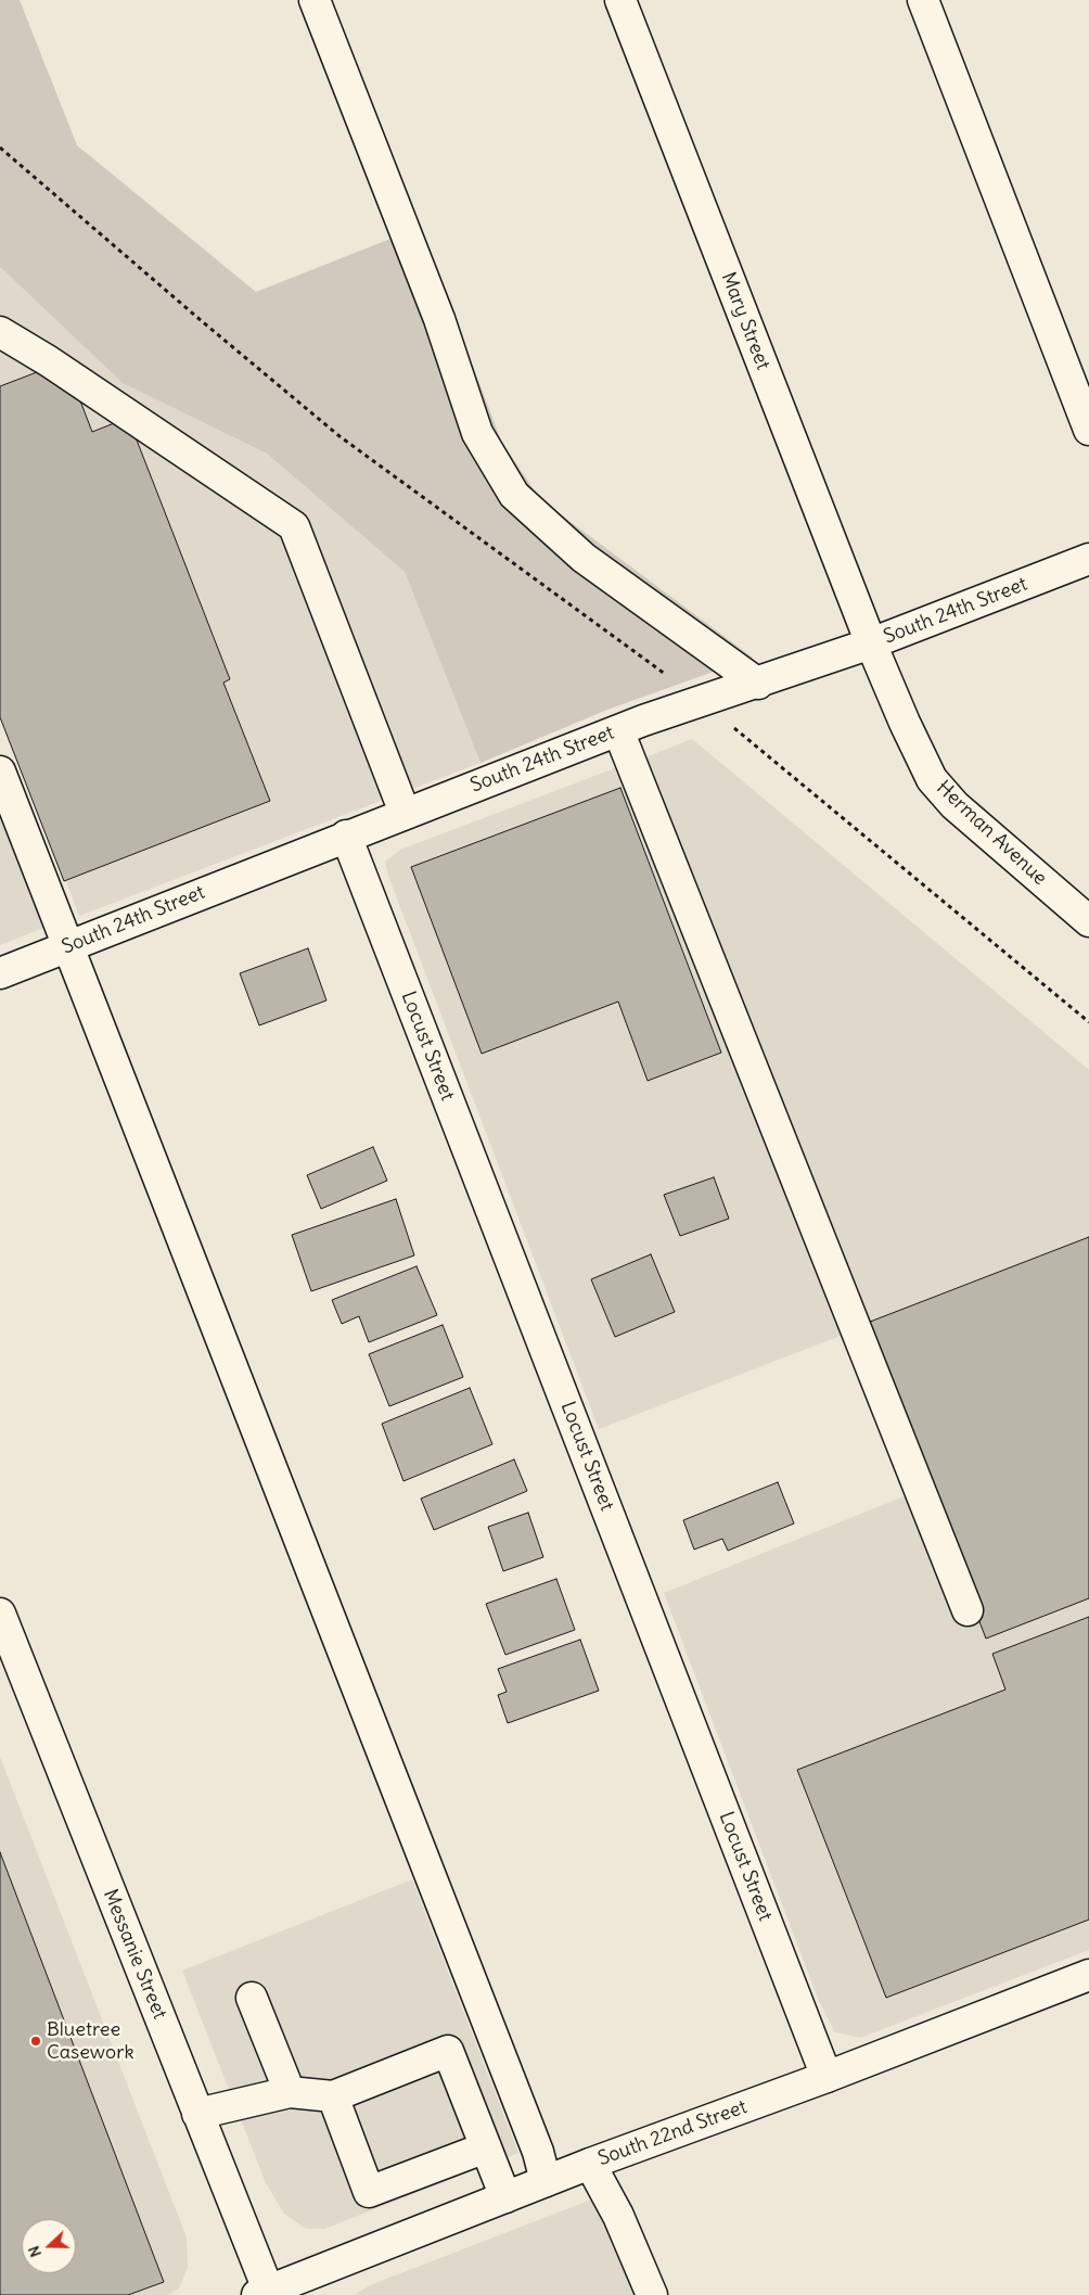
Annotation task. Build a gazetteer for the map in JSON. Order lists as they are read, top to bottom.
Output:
{
  "streets": {
    "street": [
      "Mary Street",
      "South 24th Street",
      "Herman Avenue",
      "Locust Street",
      "Messanie Street",
      "South 22nd Street"
    ]
  },
  "crossings": [
    ["Mary Street", "South 24th Street"],
    ["Mary Street", "Herman Avenue"],
    ["South 24th Street", "Herman Avenue"],
    ["South 24th Street", "Locust Street"],
    ["Locust Street", "South 22nd Street"],
    ["Messanie Street", "South 22nd Street"]
  ],
  "places": ["Bluetree Casework"],
  "north": "left"
}
